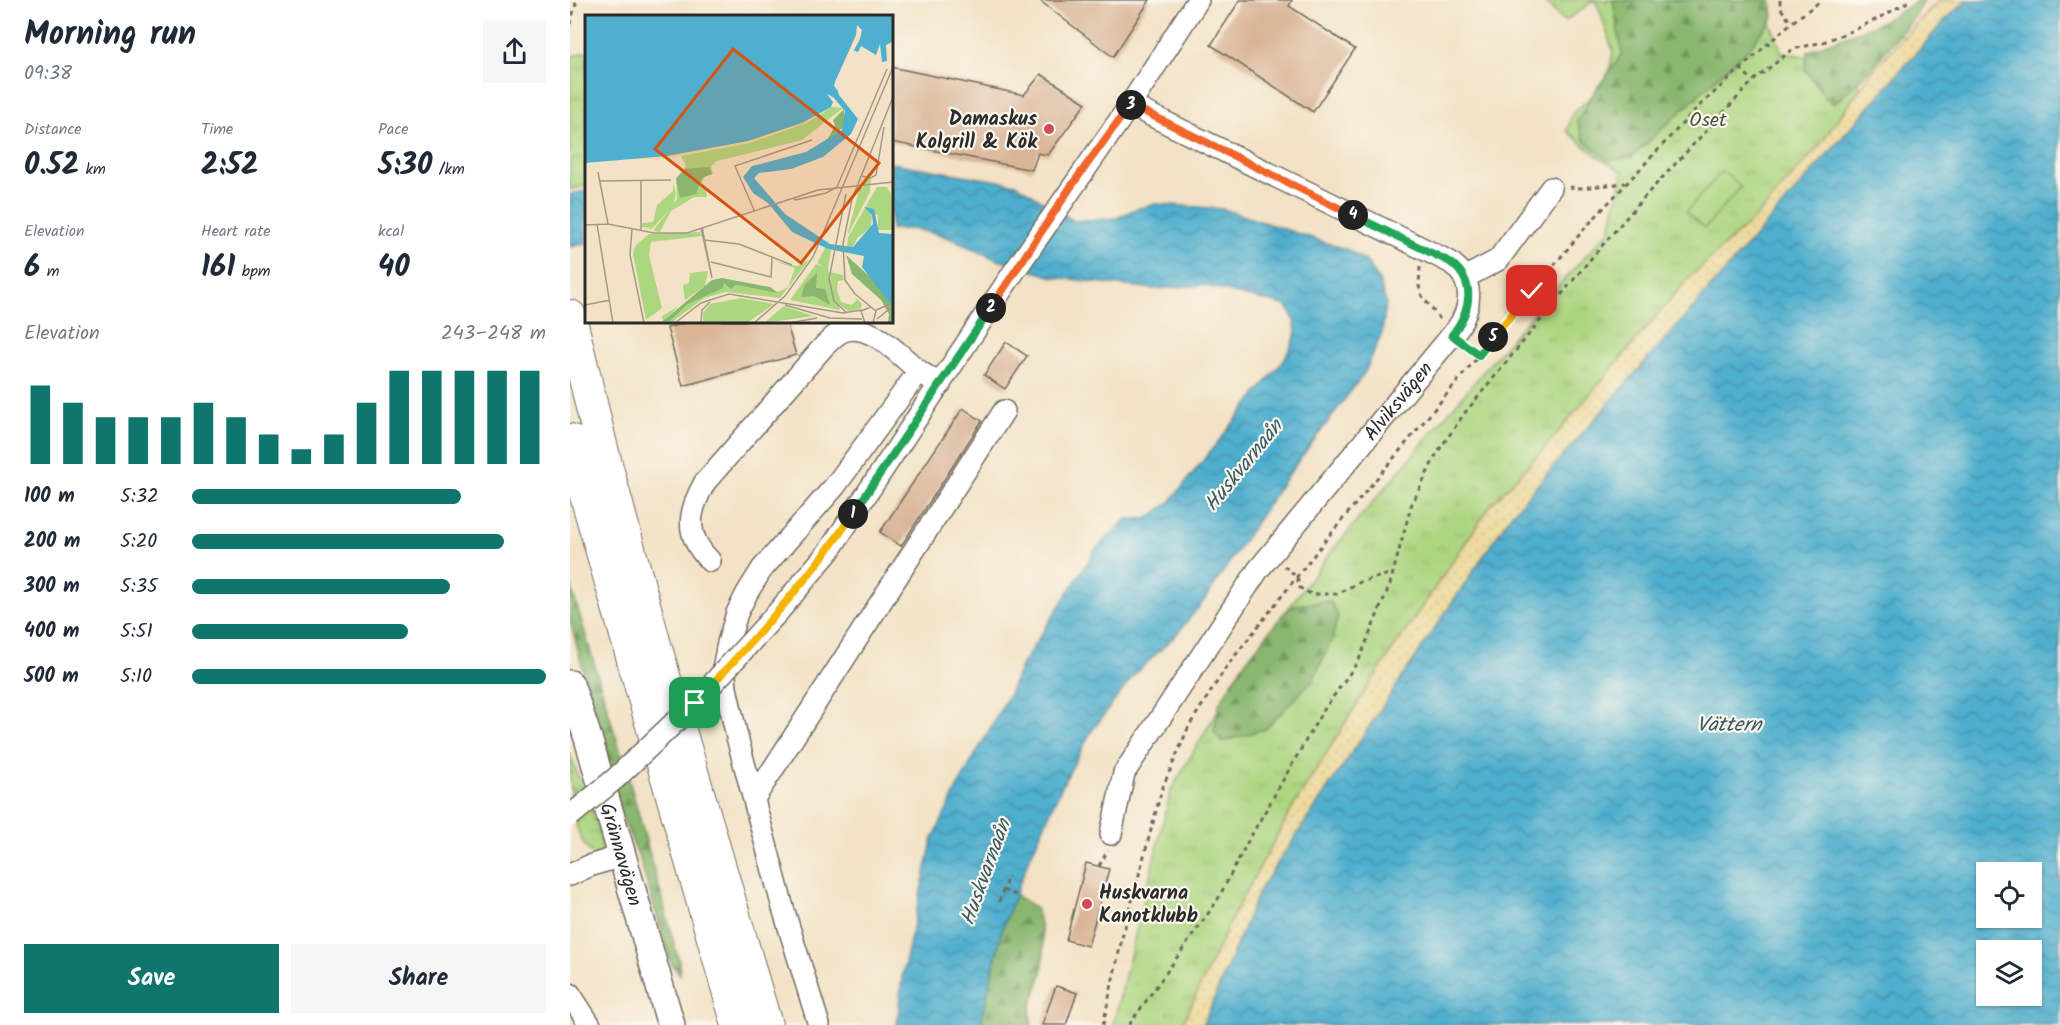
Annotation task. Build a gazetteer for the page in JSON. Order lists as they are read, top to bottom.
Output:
{
  "streets": {
    "main road": ["Grännavägen"],
    "street": ["Alviksvägen"]
  },
  "water": ["Huskvarnaån", "Vättern"],
  "parks": ["Oset"],
  "places": ["Damaskus Kolgrill & Kök", "Huskvarna Kanotklubb"],
  "page": {
    "heading": ["Morning run", "09:38"],
    "pins": [
      "3",
      "4",
      "2",
      "5",
      "1"
    ],
    "stats": [
      ["Distance", "0.52 km"],
      ["Time", "2:52"],
      ["Pace", "5:30 /km"],
      ["Elevation", "6 m"],
      ["Heart rate", "161 bpm"],
      ["kcal", "40"]
    ],
    "chart": ["Elevation", "243–248 m"],
    "list": [
      {
        "name": "100 m",
        "note": "5:32"
      },
      {
        "name": "200 m",
        "note": "5:20"
      },
      {
        "name": "300 m",
        "note": "5:35"
      },
      {
        "name": "400 m",
        "note": "5:51"
      },
      {
        "name": "500 m",
        "note": "5:10"
      }
    ],
    "buttons": ["Save", "Share"]
  }
}
